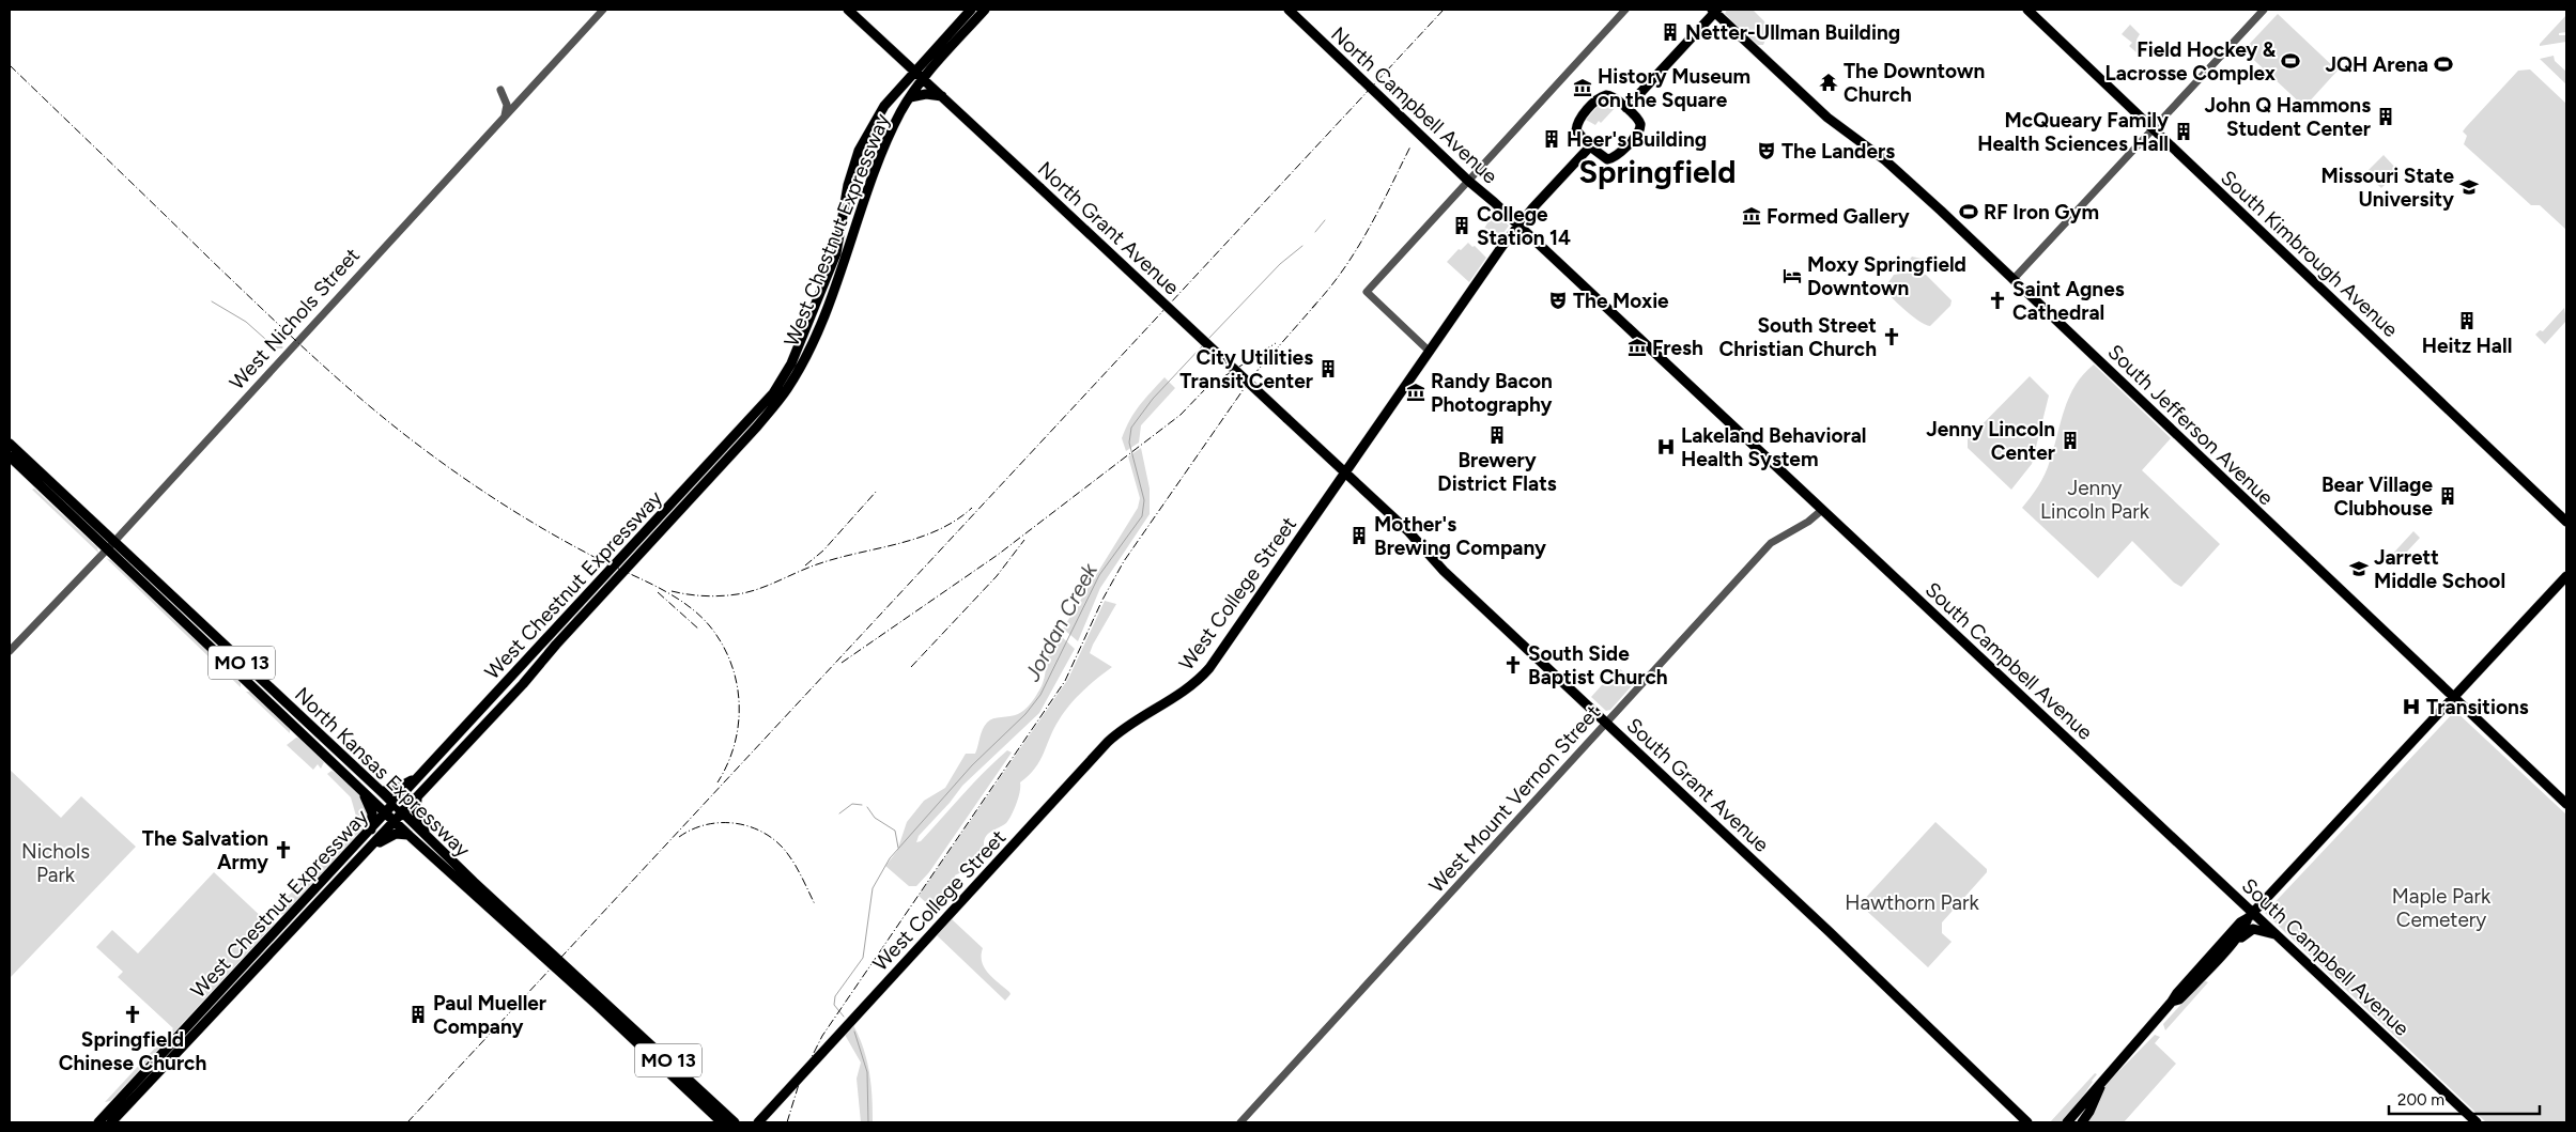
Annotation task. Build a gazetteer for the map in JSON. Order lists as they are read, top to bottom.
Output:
{
  "streets": {
    "main road": [
      "North Campbell Avenue",
      "North Grant Avenue",
      "West Chestnut Expressway",
      "South Kimbrough Avenue",
      "South Jefferson Avenue",
      "West College Street",
      "South Campbell Avenue",
      "MO 13",
      "North Kansas Expressway",
      "South Grant Avenue"
    ],
    "street": ["West Nichols Street", "West Mount Vernon Street"]
  },
  "crossings": [
    ["North Campbell Avenue", "West College Street"],
    ["North Campbell Avenue", "South Campbell Avenue"],
    ["North Grant Avenue", "West Chestnut Expressway"],
    ["North Grant Avenue", "West College Street"],
    ["North Grant Avenue", "South Grant Avenue"],
    ["West Chestnut Expressway", "North Kansas Expressway"],
    ["West Nichols Street", "North Kansas Expressway"],
    ["West College Street", "South Campbell Avenue"],
    ["West College Street", "South Grant Avenue"],
    ["South Campbell Avenue", "West Mount Vernon Street"],
    ["South Grant Avenue", "West Mount Vernon Street"]
  ],
  "districts": ["Springfield"],
  "water": ["Jordan Creek"],
  "parks": [
    "Jenny Lincoln Park",
    "Nichols Park",
    "Maple Park Cemetery",
    "Hawthorn Park"
  ],
  "places": {
    "building": [
      "Netter-Ullman Building",
      "John Q Hammons Student Center",
      "McQueary Family Health Sciences Hall",
      "Heer's Building",
      "College Station 14",
      "Heitz Hall",
      "City Utilities Transit Center",
      "Brewery District Flats",
      "Jenny Lincoln Center",
      "Bear Village Clubhouse",
      "Mother's Brewing Company",
      "Paul Mueller Company"
    ],
    "sports": ["Field Hockey & Lacrosse Complex", "JQH Arena", "RF Iron Gym"],
    "temple": ["The Downtown Church"],
    "museum": [
      "History Museum on the Square",
      "Formed Gallery",
      "Fresh",
      "Randy Bacon Photography"
    ],
    "theatre": ["The Landers", "The Moxie"],
    "school or university": ["Missouri State University", "Jarrett Middle School"],
    "hotel": ["Moxy Springfield Downtown"],
    "church": [
      "Saint Agnes Cathedral",
      "South Street Christian Church",
      "South Side Baptist Church",
      "The Salvation Army",
      "Springfield Chinese Church"
    ],
    "hospital": ["Lakeland Behavioral Health System", "Transitions"]
  },
  "scale_bar": "200 m"
}
